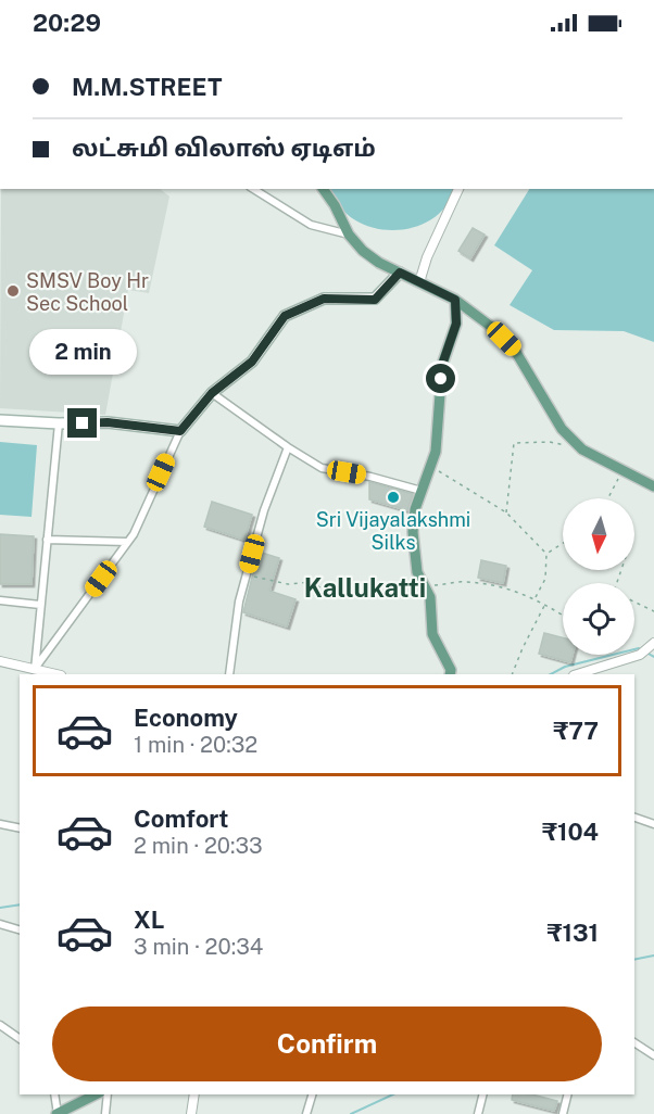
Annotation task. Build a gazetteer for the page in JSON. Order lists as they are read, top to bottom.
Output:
{
  "districts": ["Kallukatti"],
  "places": ["SMSV Boy Hr Sec School", "Sri Vijayalakshmi Silks"],
  "north": "bottom",
  "page": {
    "status": "20:29",
    "banner": ["M.M.STREET", "லட்சுமி விலாஸ் ஏடிஎம்"],
    "bubble": "2 min",
    "list": [
      {
        "name": "Economy",
        "note": "1 min · 20:32",
        "value": "₹77"
      },
      {
        "name": "Comfort",
        "note": "2 min · 20:33",
        "value": "₹104"
      },
      {
        "name": "XL",
        "note": "3 min · 20:34",
        "value": "₹131"
      }
    ],
    "buttons": "Confirm"
  }
}
